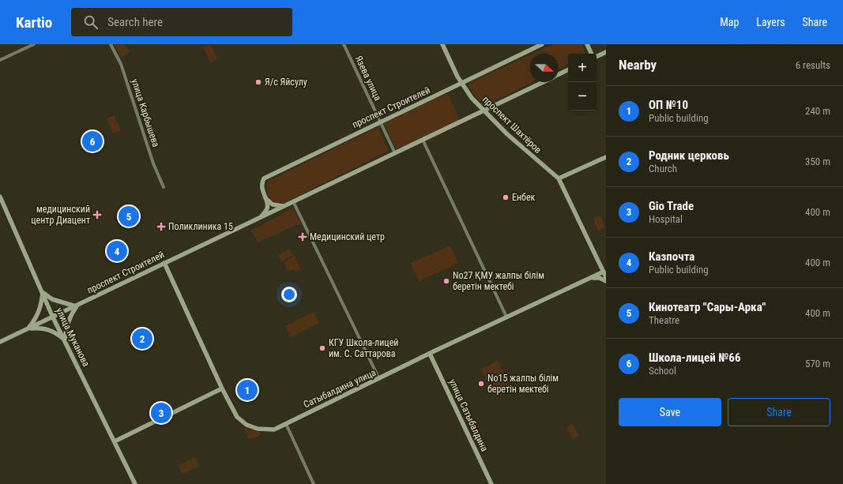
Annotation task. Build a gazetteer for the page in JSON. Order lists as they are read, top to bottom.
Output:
{
  "streets": {
    "main road": [
      "проспект Строителей",
      "проспект Шахтёров",
      "улица Муканова",
      "Сатыбалдина улица",
      "улица Сатыбалдина"
    ],
    "street": ["Язева улица", "улица Карбышева"]
  },
  "crossings": [
    ["Язева улица", "проспект Строителей"],
    ["проспект Строителей", "проспект Шахтёров"],
    ["проспект Строителей", "улица Муканова"],
    ["проспект Строителей", "Сатыбалдина улица"],
    ["проспект Шахтёров", "Сатыбалдина улица"],
    ["Сатыбалдина улица", "улица Сатыбалдина"]
  ],
  "places": {
    "other": [
      "Я/c Яйсулу",
      "Енбек",
      "No27 ҚМУ жалпы білім беретін мектебі",
      "КГУ Школа-лицей им. С. Саттарова",
      "No15 жалпы білім беретін мектебі"
    ],
    "health": ["медицинский центр Диацент", "Поликлиника 15", "Медицинский цетр"]
  },
  "north": "right",
  "page": {
    "header": "Kartio",
    "search": "Search here",
    "nav": ["Map", "Layers", "Share"],
    "heading": ["Nearby", "6 results"],
    "map_buttons": ["+", "−"],
    "list": [
      {
        "mark": "1",
        "name": "ОП №10",
        "note": "Public building",
        "value": "240 m"
      },
      {
        "mark": "2",
        "name": "Родник церковь",
        "note": "Church",
        "value": "350 m"
      },
      {
        "mark": "3",
        "name": "Gio Trade",
        "note": "Hospital",
        "value": "400 m"
      },
      {
        "mark": "4",
        "name": "Казпочта",
        "note": "Public building",
        "value": "400 m"
      },
      {
        "mark": "5",
        "name": "Кинотеатр \"Сары-Арка\"",
        "note": "Theatre",
        "value": "400 m"
      },
      {
        "mark": "6",
        "name": "Школа-лицей №66",
        "note": "School",
        "value": "570 m"
      }
    ],
    "pins": [
      "6",
      "5",
      "4",
      "2",
      "1",
      "3"
    ],
    "buttons": ["Save", "Share"]
  }
}
